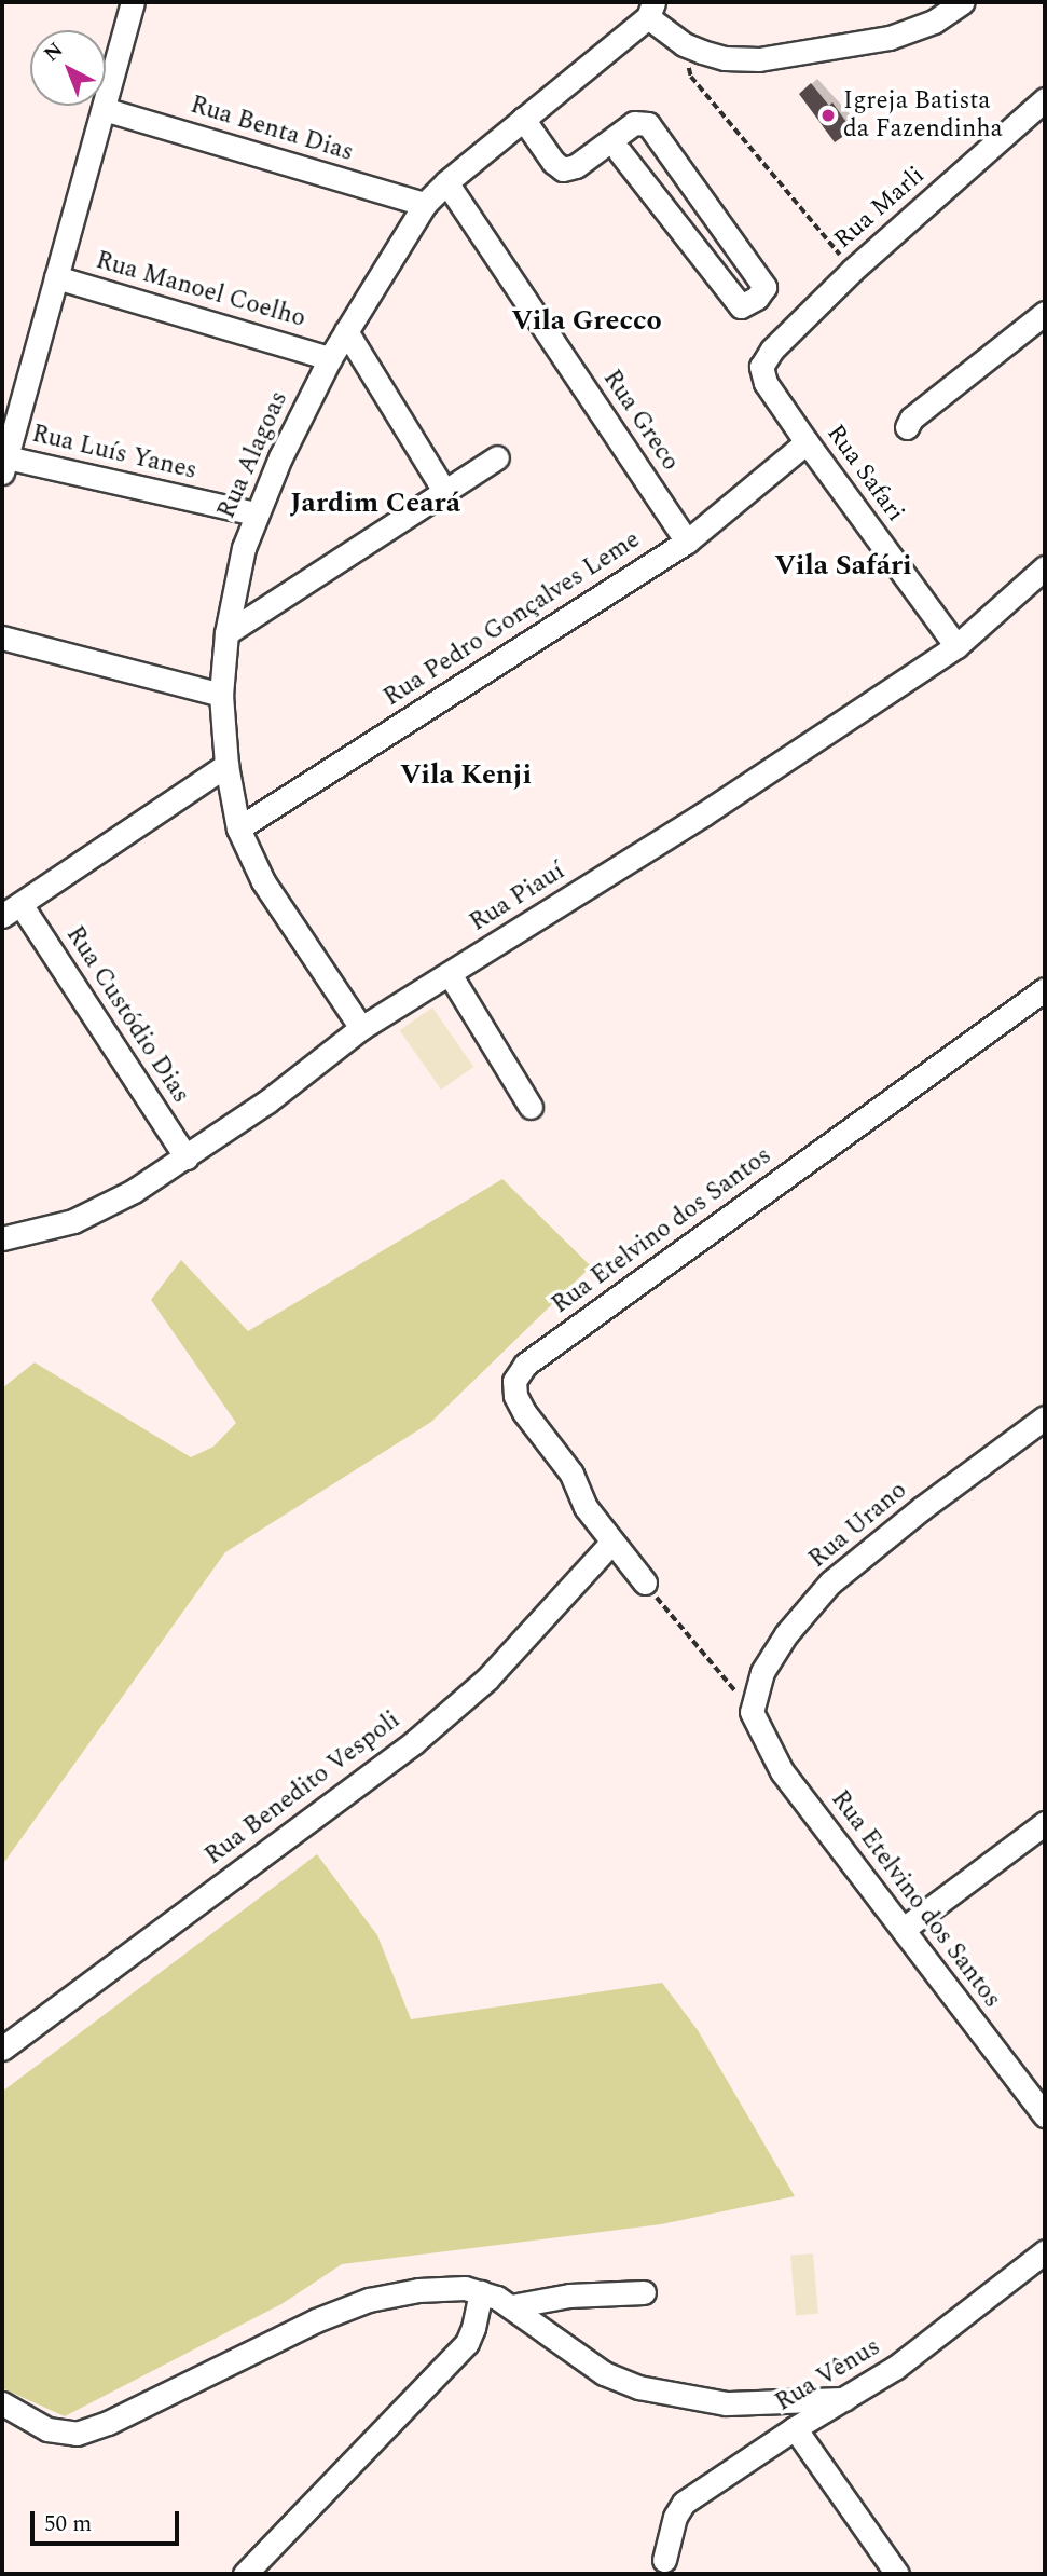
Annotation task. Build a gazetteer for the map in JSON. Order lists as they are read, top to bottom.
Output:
{
  "streets": {
    "street": [
      "Rua Benta Dias",
      "Rua Marli",
      "Rua Manoel Coelho",
      "Rua Greco",
      "Rua Luís Yanes",
      "Rua Alagoas",
      "Rua Safari",
      "Rua Pedro Gonçalves Leme",
      "Rua Piauí",
      "Rua Custódio Dias",
      "Rua Etelvino dos Santos",
      "Rua Urano",
      "Rua Benedito Vespoli",
      "Rua Vênus"
    ]
  },
  "crossings": [
    ["Rua Benta Dias", "Rua Alagoas"],
    ["Rua Marli", "Rua Safari"],
    ["Rua Manoel Coelho", "Rua Alagoas"],
    ["Rua Greco", "Rua Alagoas"],
    ["Rua Greco", "Rua Pedro Gonçalves Leme"],
    ["Rua Luís Yanes", "Rua Alagoas"],
    ["Rua Alagoas", "Rua Pedro Gonçalves Leme"],
    ["Rua Alagoas", "Rua Piauí"],
    ["Rua Safari", "Rua Pedro Gonçalves Leme"],
    ["Rua Safari", "Rua Piauí"],
    ["Rua Piauí", "Rua Custódio Dias"],
    ["Rua Etelvino dos Santos", "Rua Urano"],
    ["Rua Etelvino dos Santos", "Rua Benedito Vespoli"]
  ],
  "districts": [
    "Vila Grecco",
    "Jardim Ceará",
    "Vila Safári",
    "Vila Kenji"
  ],
  "places": ["Igreja Batista da Fazendinha"],
  "scale_bar": "50 m",
  "north": "top left"
}
